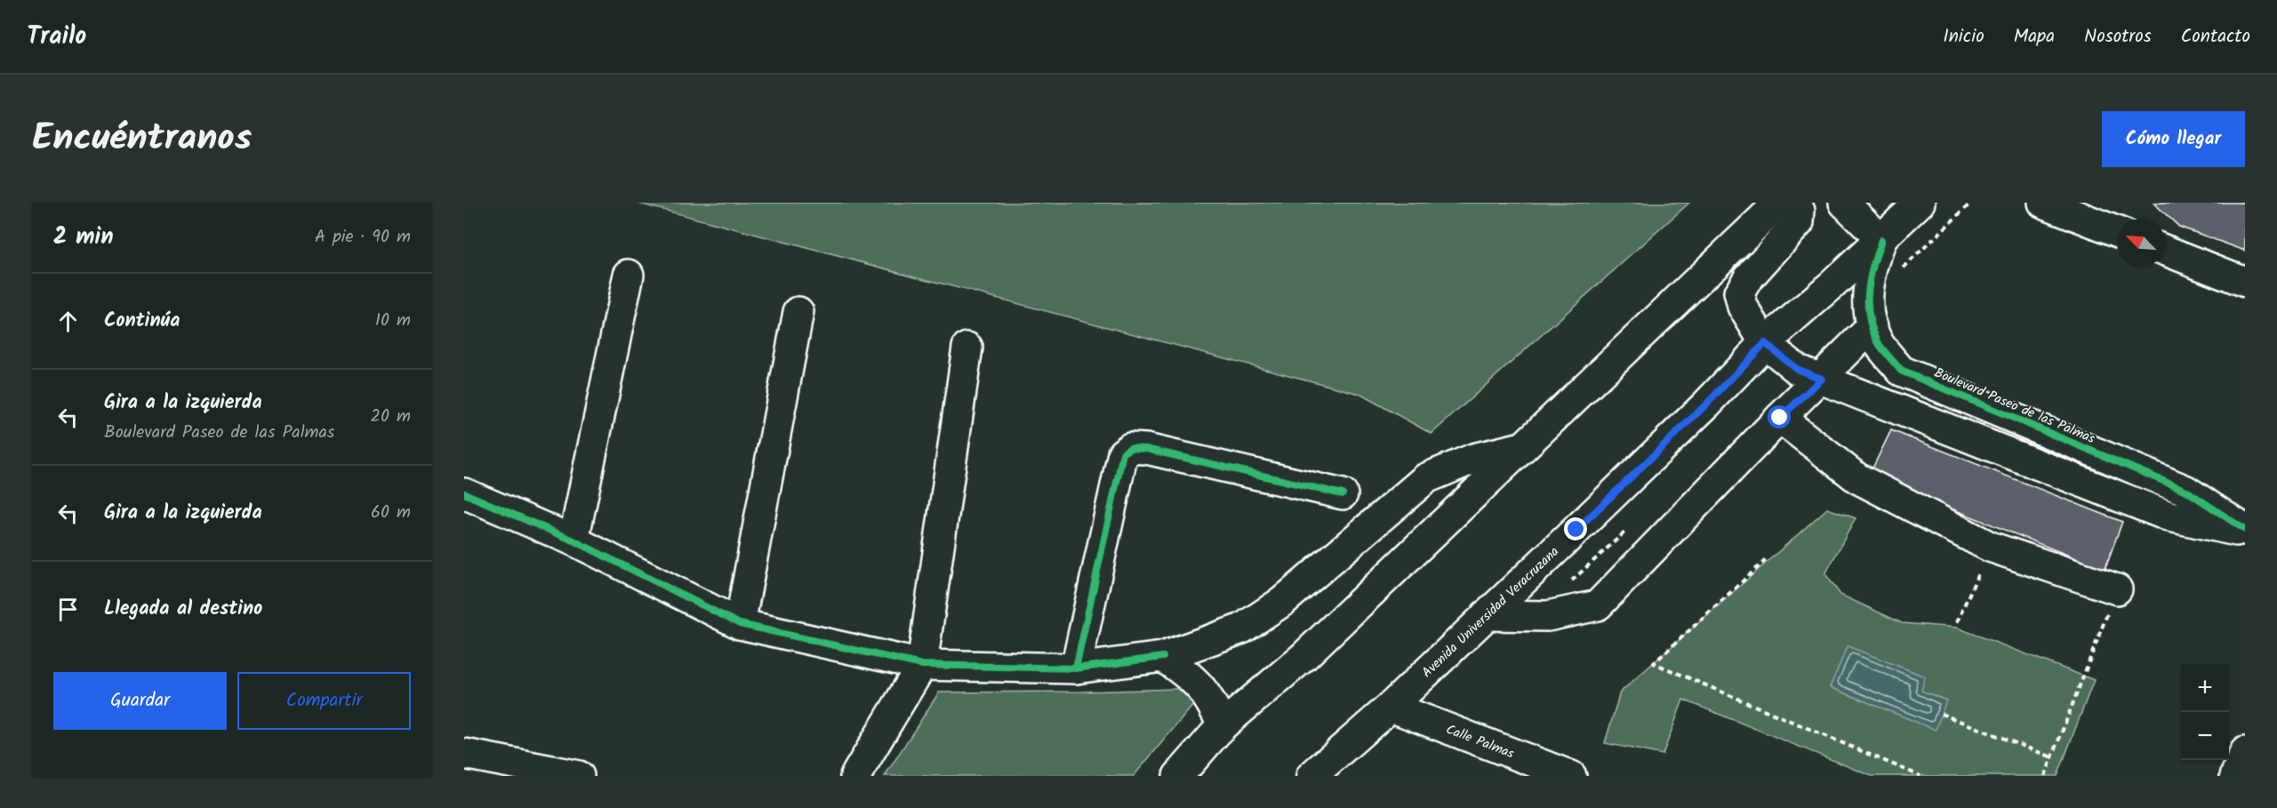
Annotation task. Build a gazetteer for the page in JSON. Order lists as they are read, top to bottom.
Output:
{
  "streets": {
    "street": ["Boulevard Paseo de las Palmas", "Avenida Universidad Veracruzana", "Calle Palmas"]
  },
  "crossings": [
    ["Boulevard Paseo de las Palmas", "Avenida Universidad Veracruzana"],
    ["Avenida Universidad Veracruzana", "Calle Palmas"]
  ],
  "north": "top left",
  "page": {
    "header": "Trailo",
    "nav": [
      "Inicio",
      "Mapa",
      "Nosotros",
      "Contacto"
    ],
    "title": "Encuéntranos",
    "buttons": [
      "Cómo llegar",
      ["Guardar", "Compartir"]
    ],
    "heading": ["2 min", "A pie · 90 m"],
    "list": [
      ["Continúa", "10 m"],
      ["Gira a la izquierda", "Boulevard Paseo de las Palmas", "20 m"],
      ["Gira a la izquierda", "60 m"],
      "Llegada al destino"
    ],
    "map_buttons": ["+", "−"]
  }
}
